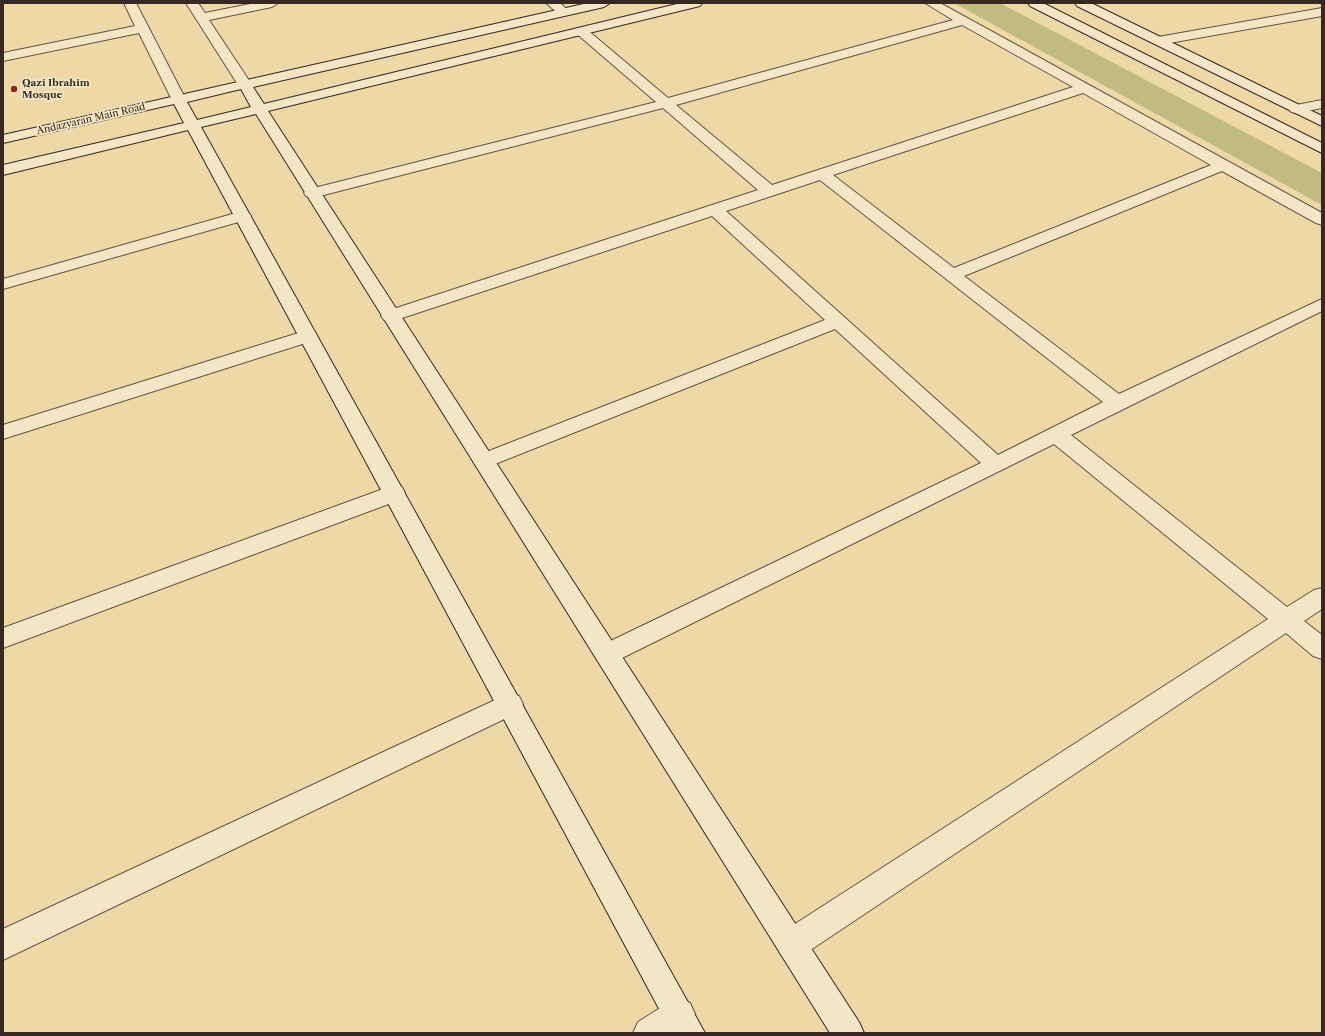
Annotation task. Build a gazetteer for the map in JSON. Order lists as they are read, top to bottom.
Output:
{
  "streets": {
    "street": ["Andazyaran Main Road"]
  },
  "places": ["Qazi Ibrahim Mosque"]
}
